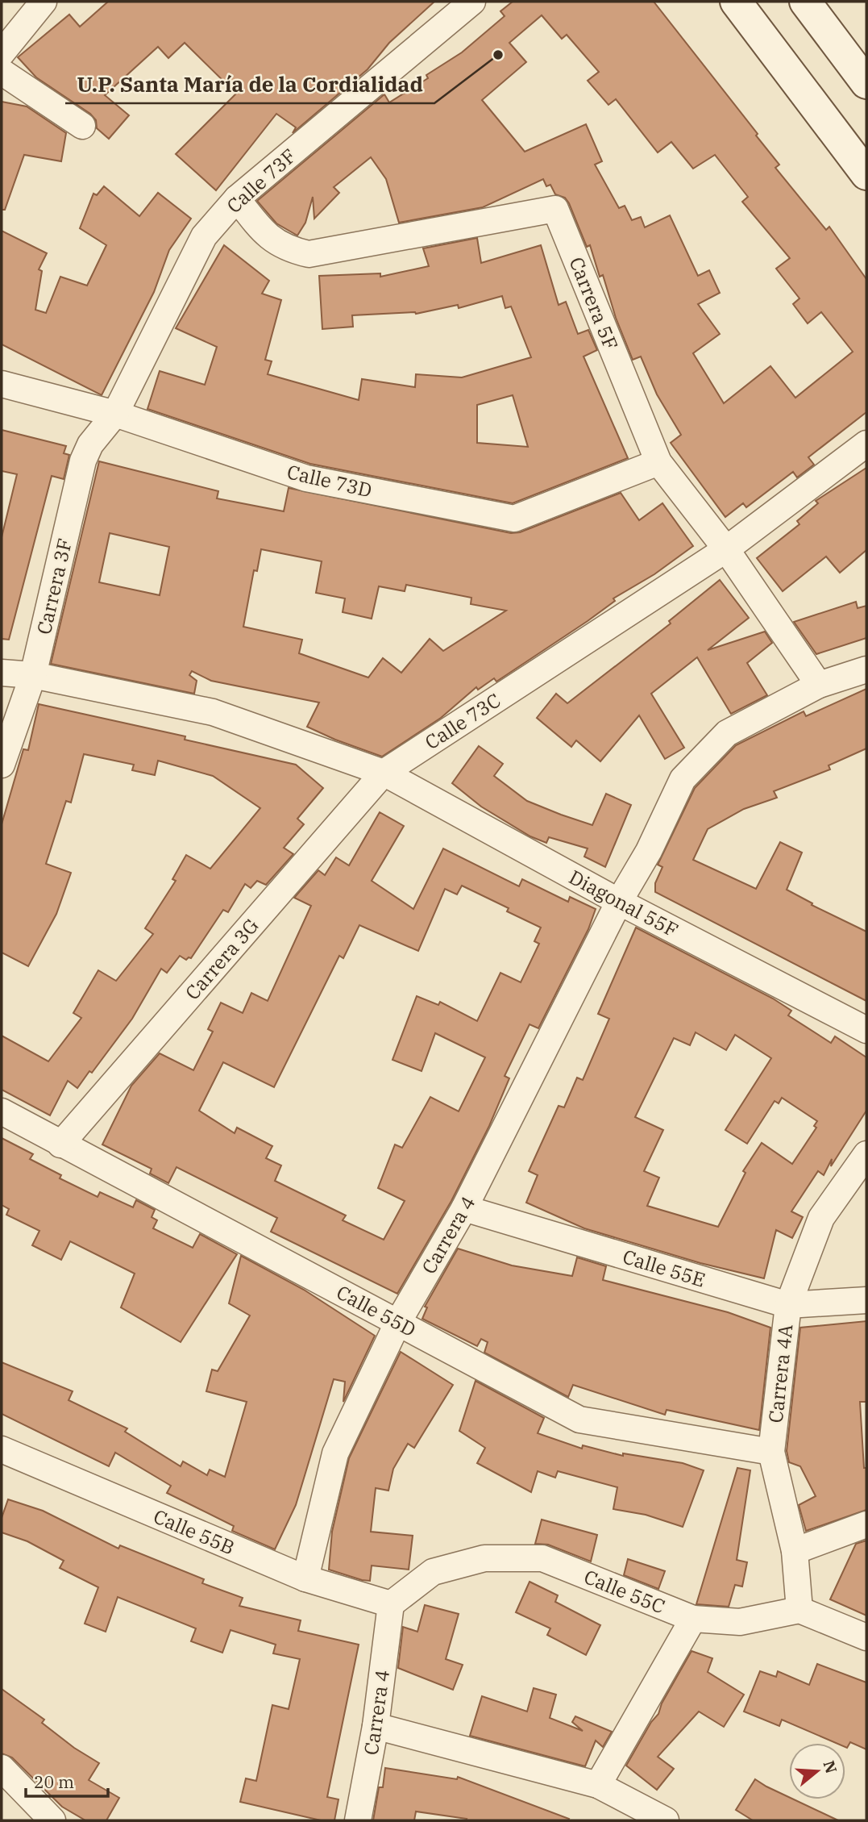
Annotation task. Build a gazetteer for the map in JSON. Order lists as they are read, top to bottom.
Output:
{
  "streets": {
    "street": [
      "Calle 73F",
      "Carrera 5F",
      "Calle 73D",
      "Carrera 3F",
      "Calle 73C",
      "Diagonal 55F",
      "Carrera 3G",
      "Carrera 4",
      "Calle 55E",
      "Calle 55D",
      "Carrera 4A",
      "Calle 55B",
      "Calle 55C"
    ]
  },
  "crossings": [
    ["Calle 73F", "Carrera 5F"],
    ["Calle 73F", "Calle 73D"],
    ["Calle 73F", "Carrera 3F"],
    ["Carrera 5F", "Calle 73D"],
    ["Carrera 5F", "Calle 73C"],
    ["Carrera 5F", "Carrera 4"],
    ["Calle 73D", "Carrera 3F"],
    ["Calle 73C", "Diagonal 55F"],
    ["Calle 73C", "Carrera 3G"],
    ["Diagonal 55F", "Carrera 3G"],
    ["Diagonal 55F", "Carrera 4"],
    ["Carrera 3G", "Calle 55D"],
    ["Carrera 4", "Calle 55E"],
    ["Carrera 4", "Calle 55D"],
    ["Carrera 4", "Calle 55B"],
    ["Carrera 4", "Calle 55C"],
    ["Calle 55E", "Carrera 4A"],
    ["Calle 55D", "Carrera 4A"],
    ["Carrera 4A", "Calle 55C"],
    ["Calle 55B", "Calle 55C"]
  ],
  "places": ["U.P. Santa María de la Cordialidad"],
  "scale_bar": "20 m",
  "north": "right"
}
